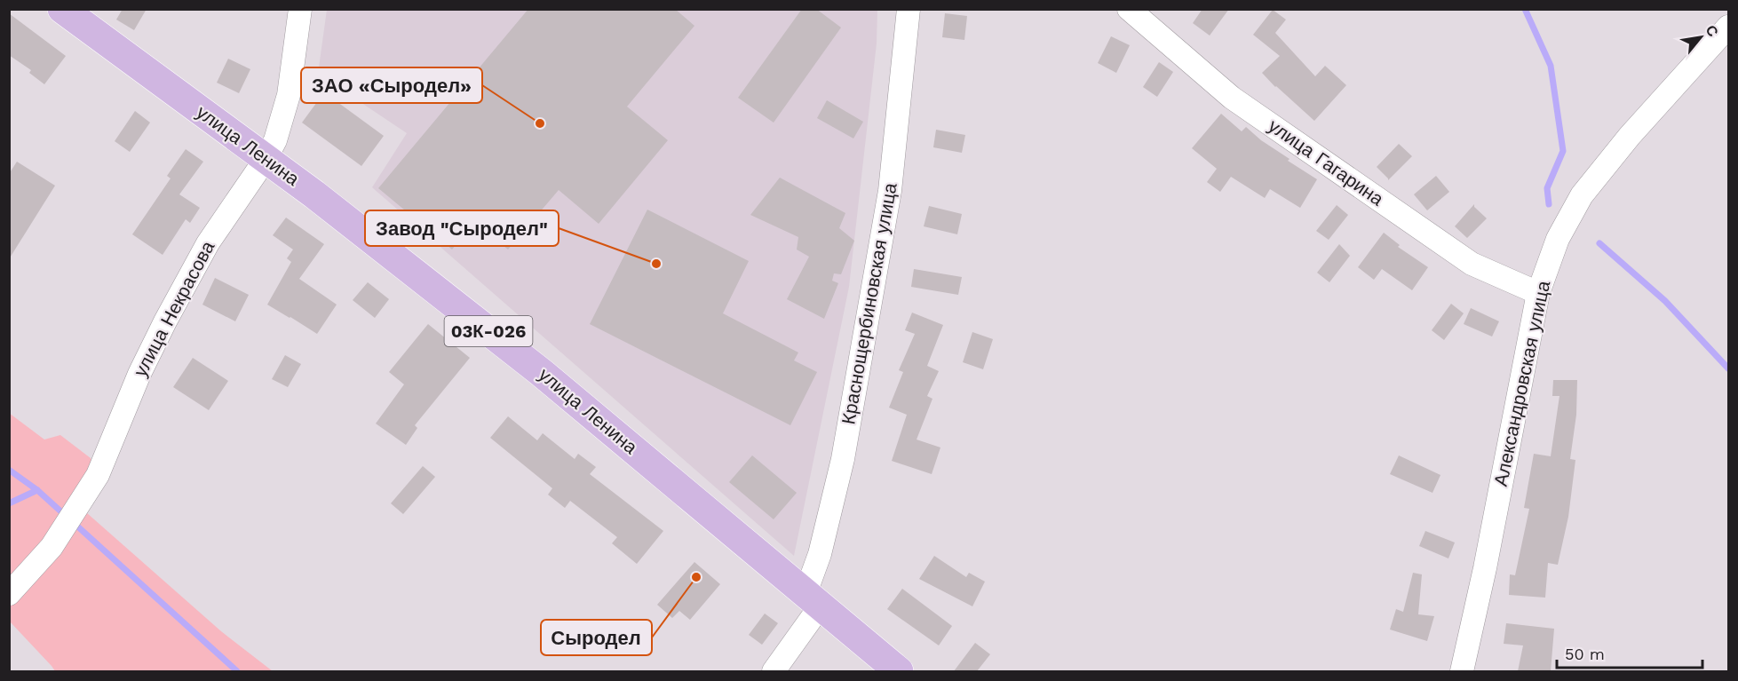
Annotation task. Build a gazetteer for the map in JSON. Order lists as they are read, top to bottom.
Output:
{
  "streets": {
    "main road": ["улица Ленина", "03К-026"],
    "street": [
      "улица Гагарина",
      "Краснощербиновская улица",
      "улица Некрасова",
      "Александровская улица"
    ]
  },
  "crossings": [
    ["улица Ленина", "Краснощербиновская улица"],
    ["улица Ленина", "улица Некрасова"],
    ["улица Гагарина", "Александровская улица"]
  ],
  "places": ["ЗАО «Сыродел»", "Завод \"Сыродел\"", "Сыродел"],
  "scale_bar": "50 m",
  "north": "top right"
}
